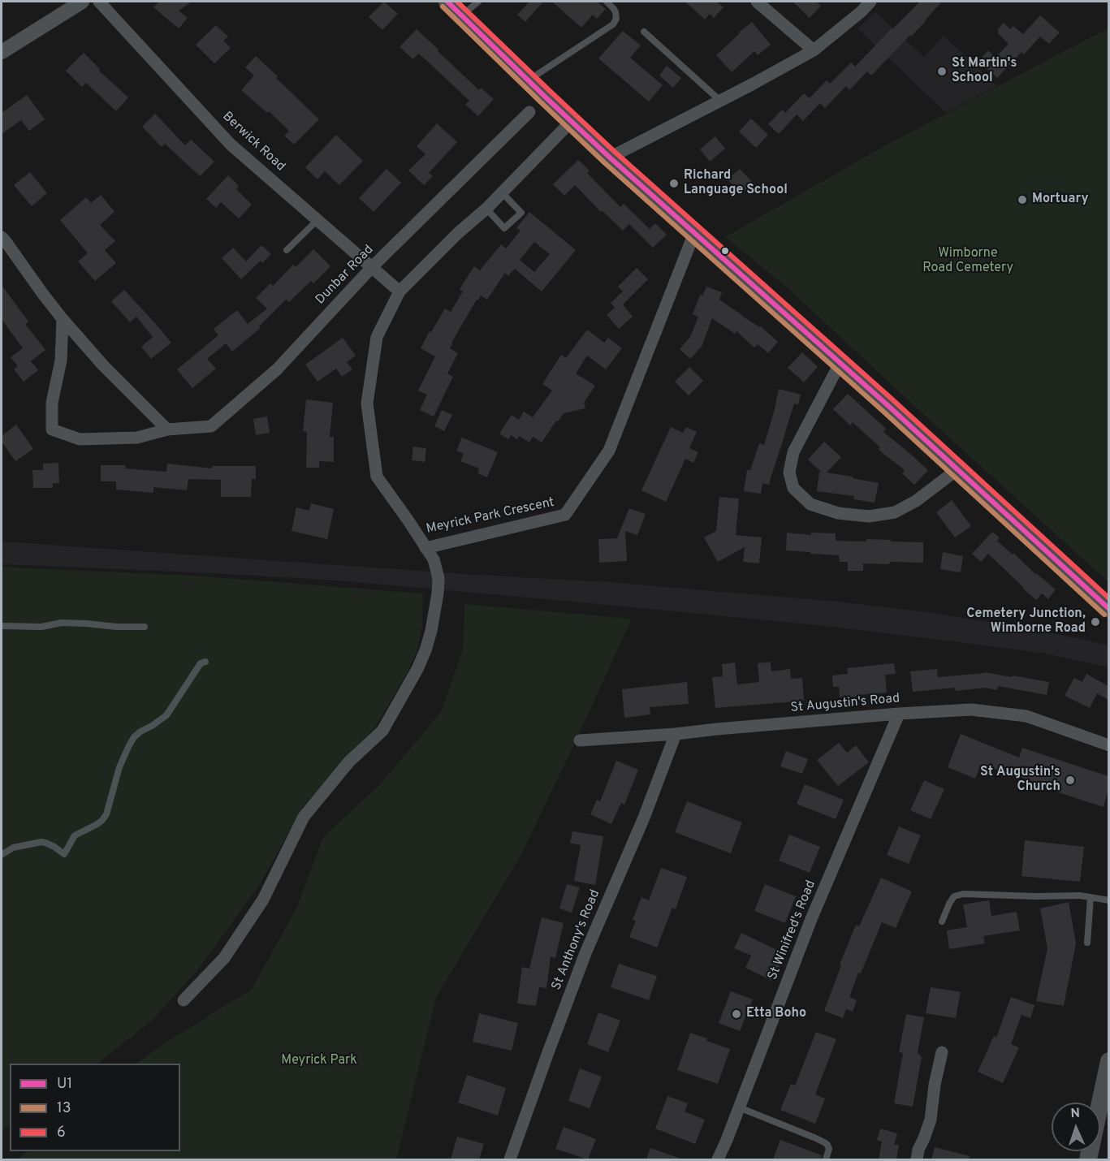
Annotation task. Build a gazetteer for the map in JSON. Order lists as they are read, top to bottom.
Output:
{
  "streets": {
    "street": [
      "Berwick Road",
      "Dunbar Road",
      "Meyrick Park Crescent",
      "St Augustin's Road",
      "St Winifred's Road",
      "St Anthony's Road"
    ]
  },
  "crossings": [
    ["Berwick Road", "Dunbar Road"],
    ["Berwick Road", "Meyrick Park Crescent"],
    ["St Augustin's Road", "St Winifred's Road"],
    ["St Augustin's Road", "St Anthony's Road"]
  ],
  "parks": ["Wimborne Road Cemetery", "Meyrick Park"],
  "places": [
    "St Martin's School",
    "Richard Language School",
    "Mortuary",
    "Cemetery Junction, Wimborne Road",
    "St Augustin's Church",
    "Etta Boho"
  ],
  "lines": ["transit line U1", "transit line 6", "transit line 13"],
  "legend": ["U1", "13", "6"],
  "north": "top"
}
